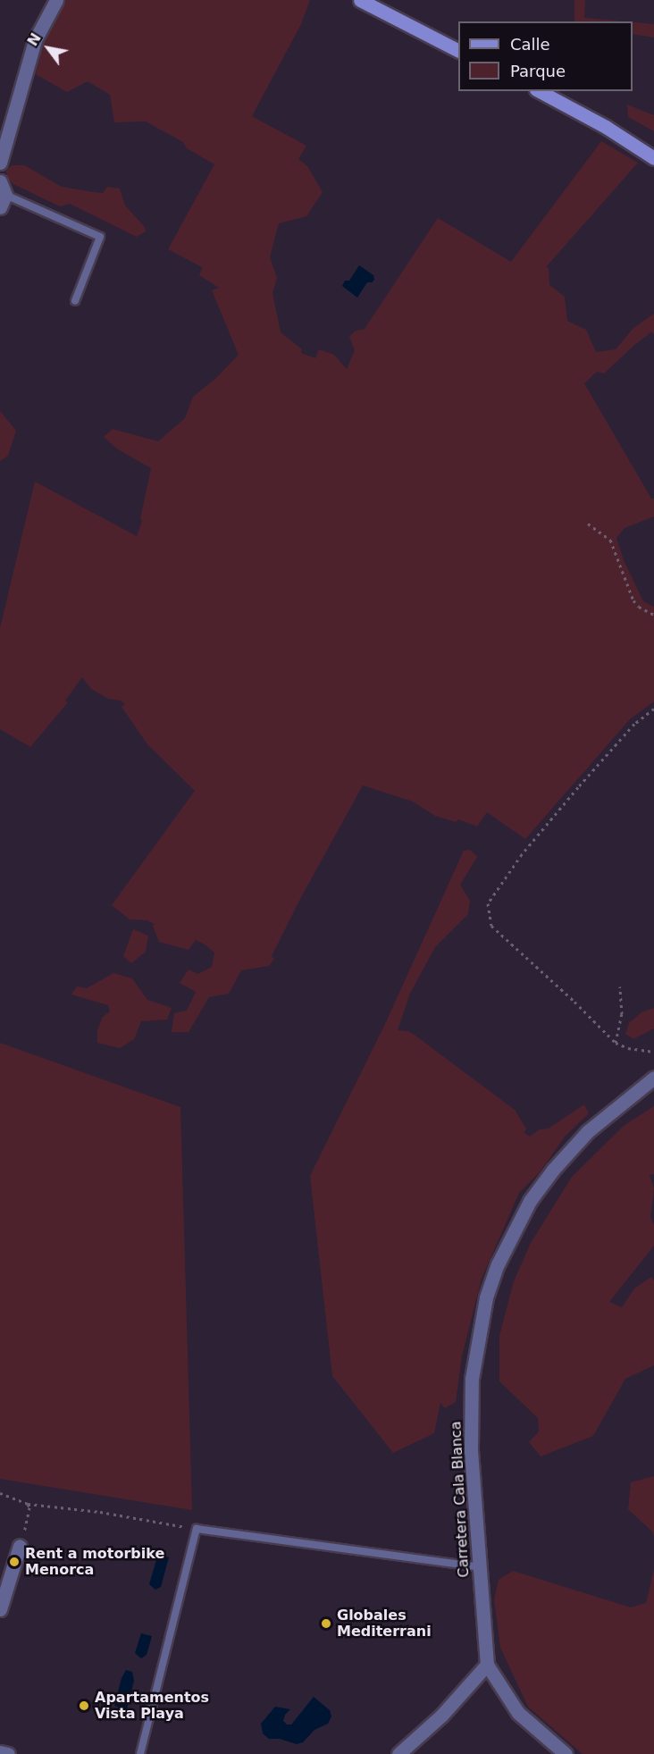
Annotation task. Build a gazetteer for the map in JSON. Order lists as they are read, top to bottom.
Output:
{
  "streets": {
    "street": ["Carretera Cala Blanca"]
  },
  "places": ["Rent a motorbike Menorca", "Globales Mediterrani", "Apartamentos Vista Playa"],
  "legend": ["Calle", "Parque"],
  "north": "top left"
}
